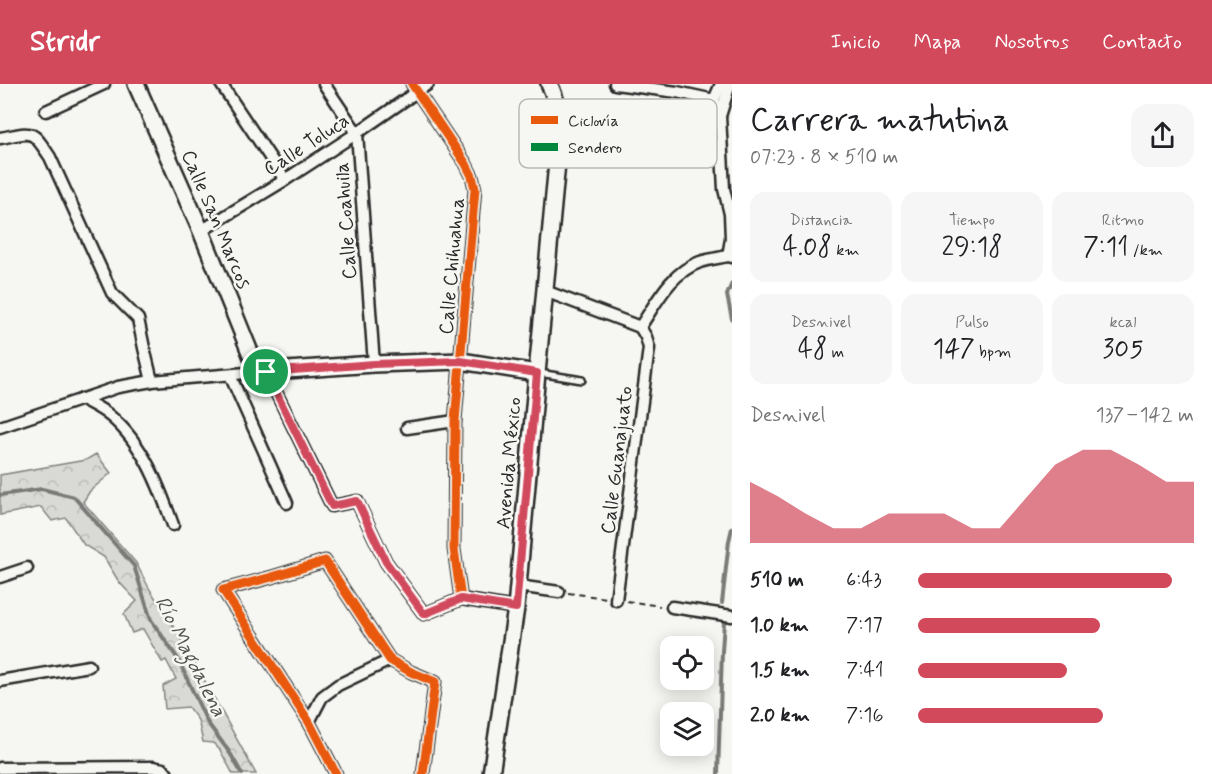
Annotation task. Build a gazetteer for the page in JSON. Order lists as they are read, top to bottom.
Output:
{
  "streets": {
    "street": [
      "Calle Toluca",
      "Calle San Marcos",
      "Calle Coahuila",
      "Calle Chihuahua",
      "Calle Guanajuato",
      "Avenida México"
    ]
  },
  "crossings": [
    ["Calle Toluca", "Calle San Marcos"],
    ["Calle Toluca", "Calle Coahuila"],
    ["Calle Toluca", "Calle Chihuahua"]
  ],
  "water": ["Río Magdalena"],
  "legend": ["Ciclovía", "Sendero"],
  "page": {
    "header": "Stridr",
    "nav": [
      "Inicio",
      "Mapa",
      "Nosotros",
      "Contacto"
    ],
    "heading": ["Carrera matutina", "07:23 · 8 × 510 m"],
    "stats": [
      ["Distancia", "4.08 km"],
      ["Tiempo", "29:18"],
      ["Ritmo", "7:11 /km"],
      ["Desnivel", "48 m"],
      ["Pulso", "147 bpm"],
      ["kcal", "305"]
    ],
    "chart": ["Desnivel", "137–142 m"],
    "list": [
      {
        "name": "510 m",
        "note": "6:43"
      },
      {
        "name": "1.0 km",
        "note": "7:17"
      },
      {
        "name": "1.5 km",
        "note": "7:41"
      },
      {
        "name": "2.0 km",
        "note": "7:16"
      }
    ]
  }
}
